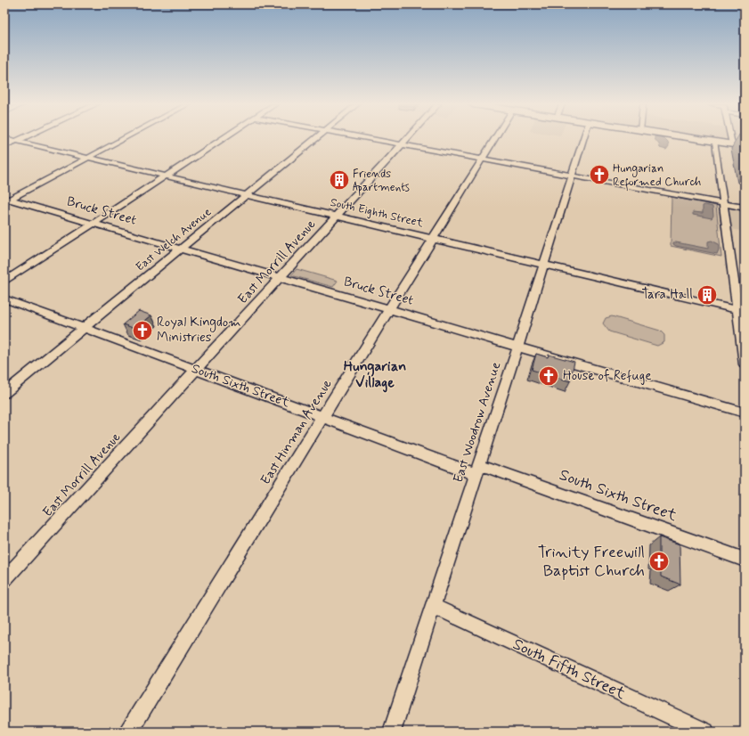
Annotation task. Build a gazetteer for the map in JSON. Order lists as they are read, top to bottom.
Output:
{
  "streets": {
    "street": [
      "Bruck Street",
      "South Eighth Street",
      "East Welch Avenue",
      "East Morrill Avenue",
      "South Sixth Street",
      "East Woodrow Avenue",
      "East Hinman Avenue",
      "South Fifth Street"
    ]
  },
  "crossings": [
    ["Bruck Street", "East Welch Avenue"],
    ["Bruck Street", "East Morrill Avenue"],
    ["Bruck Street", "East Woodrow Avenue"],
    ["Bruck Street", "East Hinman Avenue"],
    ["South Eighth Street", "East Welch Avenue"],
    ["South Eighth Street", "East Morrill Avenue"],
    ["South Eighth Street", "East Woodrow Avenue"],
    ["South Eighth Street", "East Hinman Avenue"],
    ["East Welch Avenue", "South Sixth Street"],
    ["East Morrill Avenue", "South Sixth Street"],
    ["South Sixth Street", "East Woodrow Avenue"],
    ["South Sixth Street", "East Hinman Avenue"],
    ["East Woodrow Avenue", "South Fifth Street"]
  ],
  "districts": ["Hungarian Village"],
  "places": {
    "church": [
      "Hungarian Reformed Church",
      "Royal Kingdom Ministries",
      "House of Refuge",
      "Trinity Freewill Baptist Church"
    ],
    "building": ["Friends Apartments", "Tara Hall"]
  }
}
